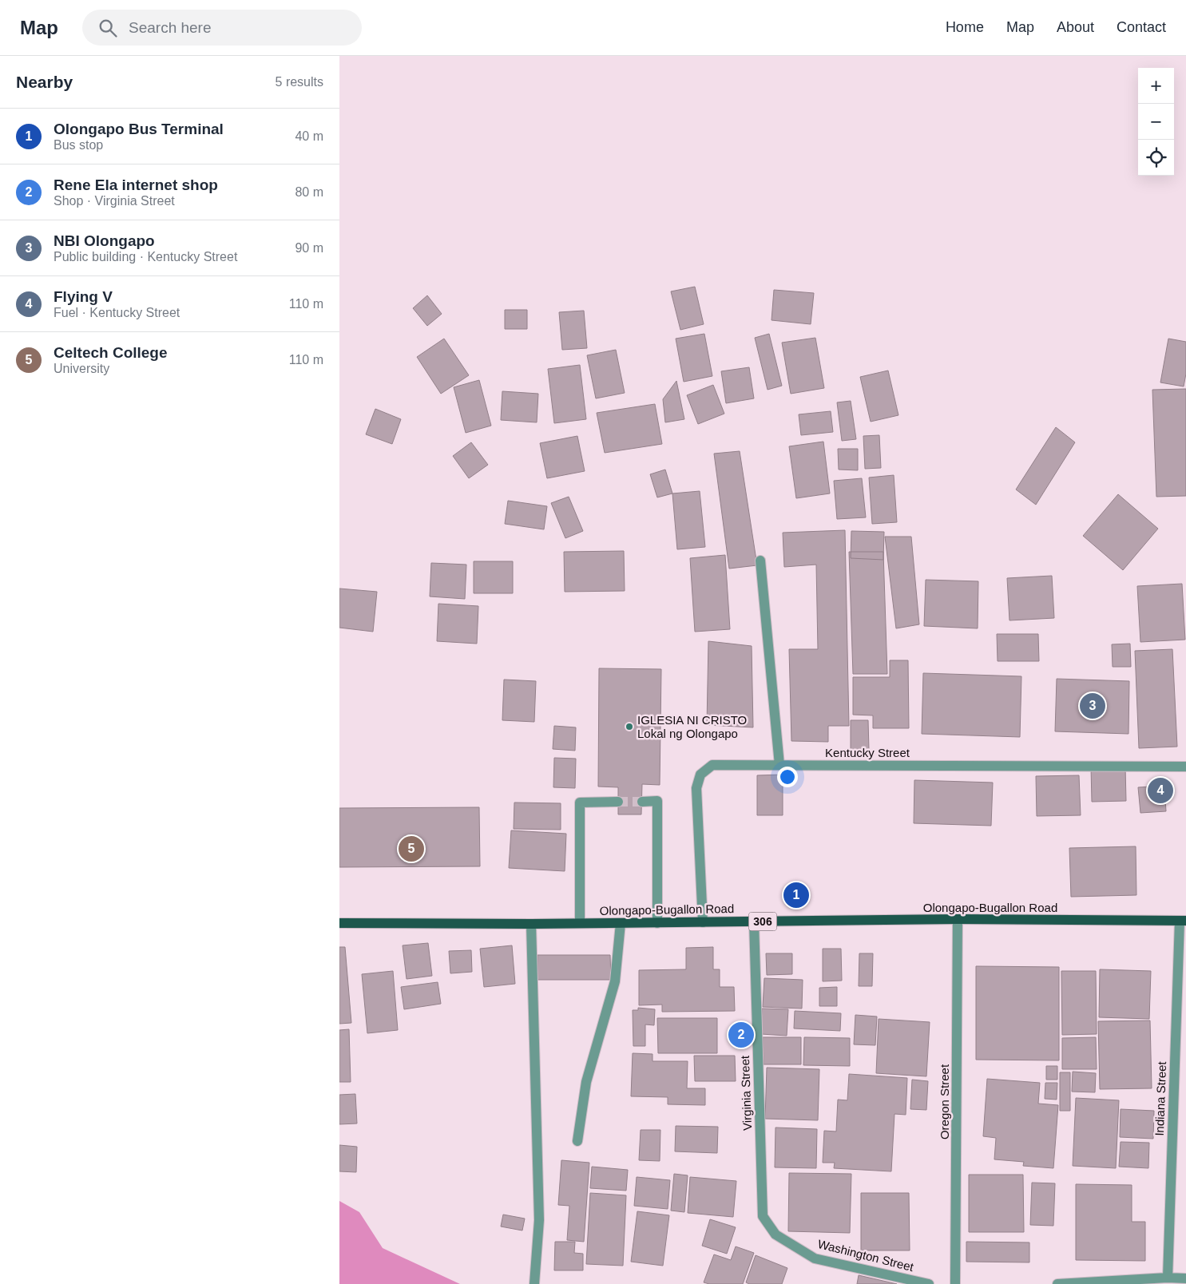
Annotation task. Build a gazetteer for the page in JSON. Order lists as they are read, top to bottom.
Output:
{
  "streets": {
    "main road": ["Olongapo-Bugallon Road", "306"],
    "street": [
      "Kentucky Street",
      "Virginia Street",
      "Indiana Street",
      "Oregon Street",
      "Washington Street"
    ]
  },
  "crossings": [
    ["Kentucky Street", "Olongapo-Bugallon Road"],
    ["Olongapo-Bugallon Road", "Virginia Street"],
    ["Olongapo-Bugallon Road", "Indiana Street"],
    ["Olongapo-Bugallon Road", "Oregon Street"],
    ["Virginia Street", "Washington Street"]
  ],
  "places": ["IGLESIA NI CRISTO Lokal ng Olongapo"],
  "page": {
    "header": "Map",
    "search": "Search here",
    "nav": [
      "Home",
      "Map",
      "About",
      "Contact"
    ],
    "heading": ["Nearby", "5 results"],
    "map_buttons": ["+", "−"],
    "list": [
      {
        "mark": "1",
        "name": "Olongapo Bus Terminal",
        "note": "Bus stop",
        "value": "40 m"
      },
      {
        "mark": "2",
        "name": "Rene Ela internet shop",
        "note": "Shop · Virginia Street",
        "value": "80 m"
      },
      {
        "mark": "3",
        "name": "NBI Olongapo",
        "note": "Public building · Kentucky Street",
        "value": "90 m"
      },
      {
        "mark": "4",
        "name": "Flying V",
        "note": "Fuel · Kentucky Street",
        "value": "110 m"
      },
      {
        "mark": "5",
        "name": "Celtech College",
        "note": "University",
        "value": "110 m"
      }
    ],
    "pins": [
      "3",
      "4",
      "5",
      "1",
      "2"
    ]
  }
}
